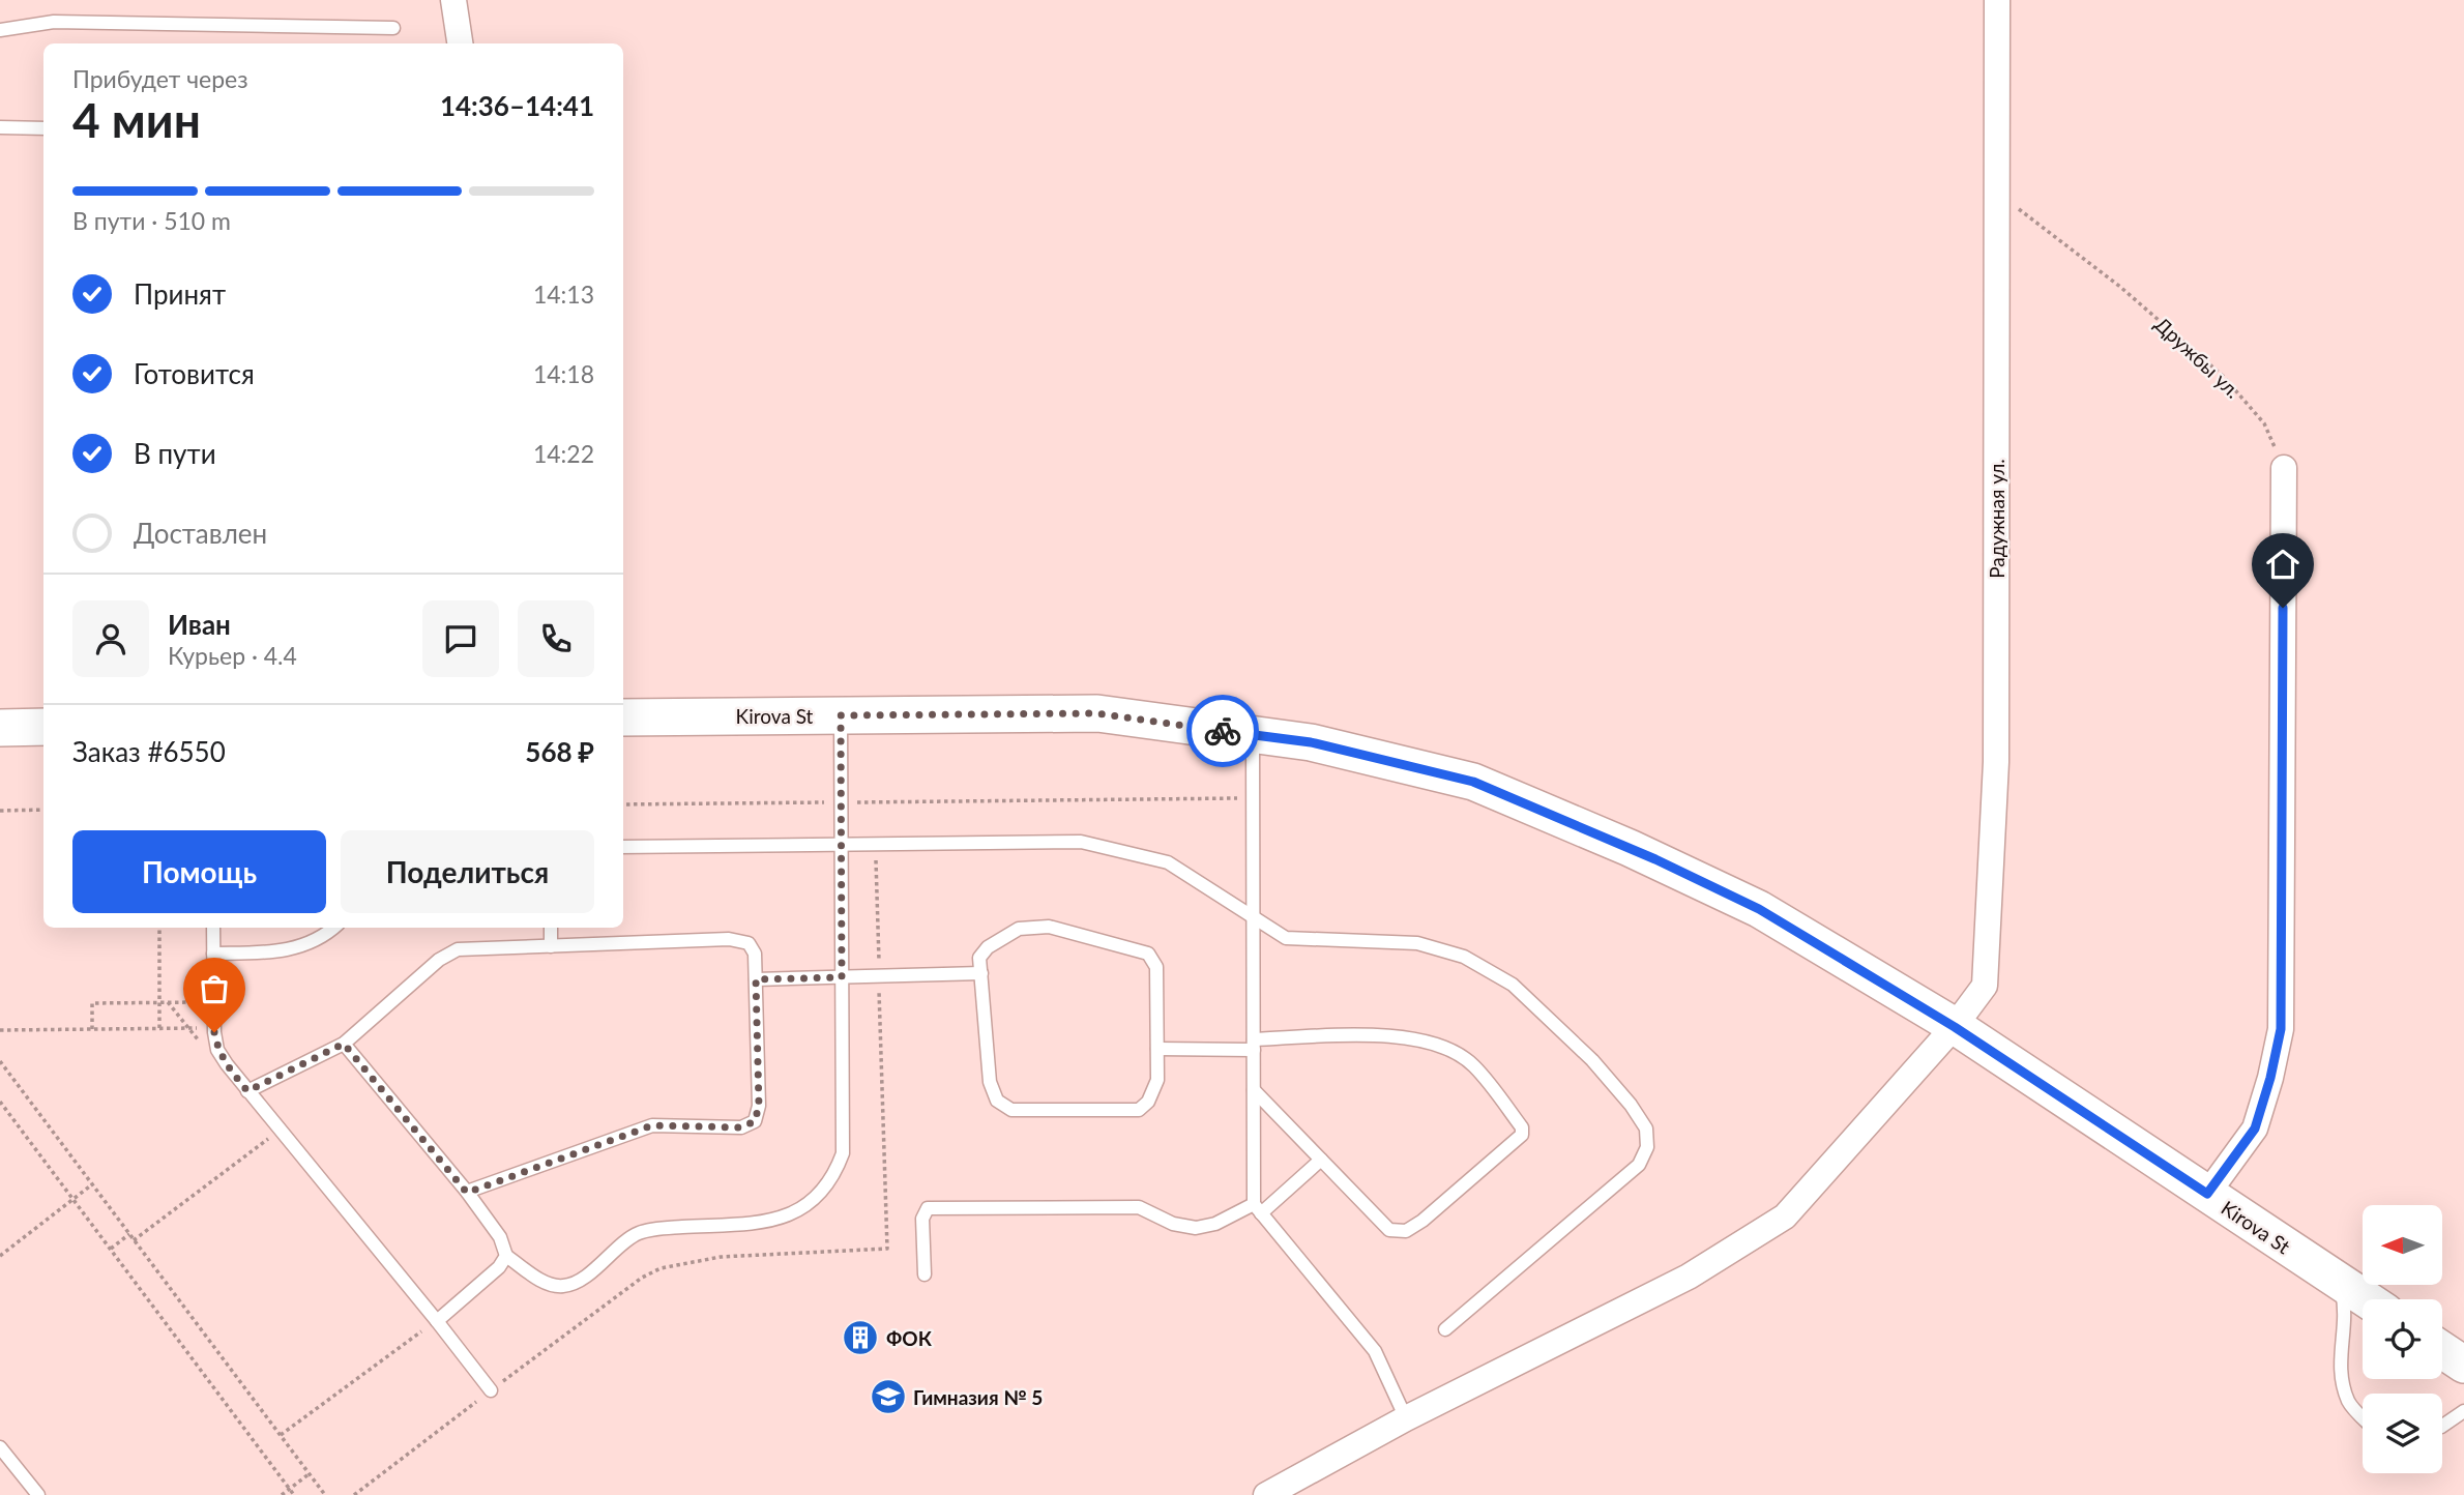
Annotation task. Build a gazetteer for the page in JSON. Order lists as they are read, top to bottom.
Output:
{
  "streets": {
    "main road": ["Kirova St"],
    "street": ["Радужная ул."],
    "path": ["Дружбы ул."]
  },
  "crossings": [
    ["Дружбы ул.", "Радужная ул."],
    ["Радужная ул.", "Kirova St"]
  ],
  "places": {
    "building": ["ФОК"],
    "school or university": ["Гимназия № 5"]
  },
  "north": "left",
  "page": {
    "heading": ["4 мин", "Прибудет через", "14:36–14:41"],
    "panel": [
      "Иван",
      "Курьер · 4.4",
      "Заказ #6550",
      "568 ₽"
    ],
    "bar": "В пути · 510 m",
    "list": [
      ["Принят", "14:13"],
      ["Готовится", "14:18"],
      ["В пути", "14:22"],
      "Доставлен"
    ],
    "buttons": ["Помощь", "Поделиться"]
  }
}
